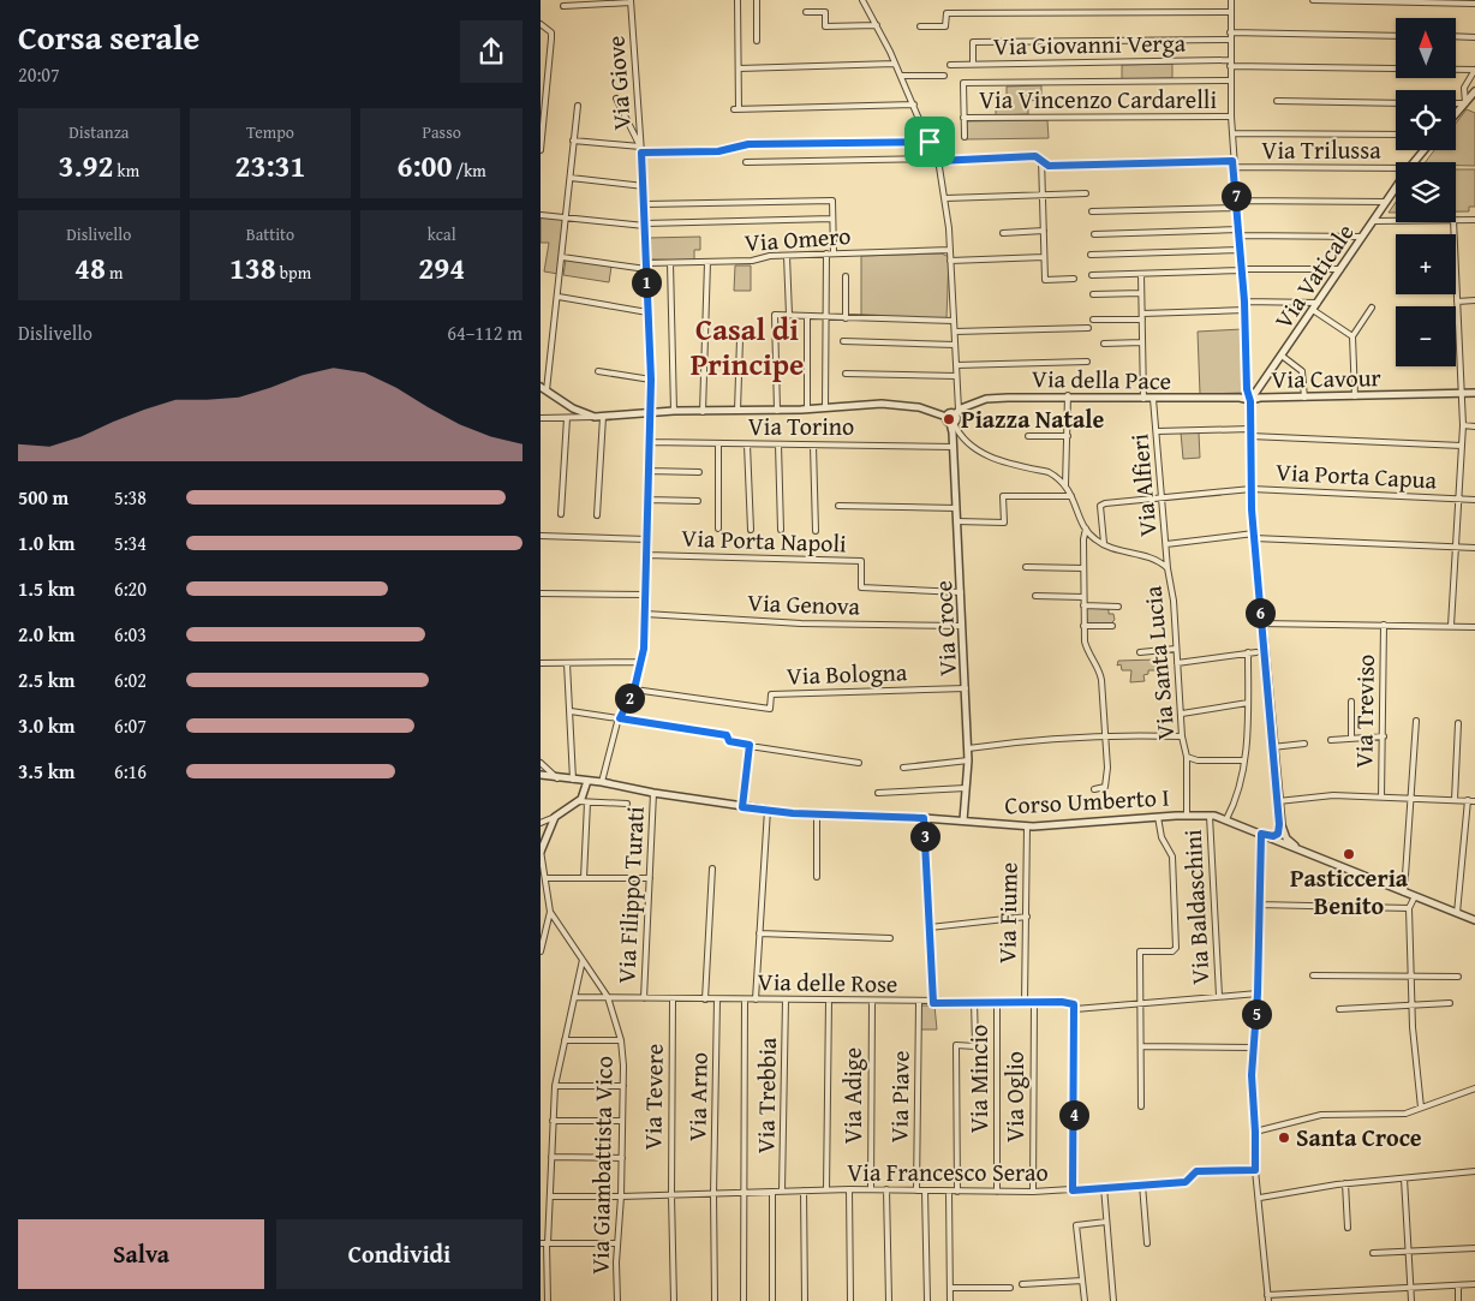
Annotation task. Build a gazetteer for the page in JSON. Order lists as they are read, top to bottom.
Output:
{
  "streets": {
    "street": [
      "Via Giovanni Verga",
      "Via Giove",
      "Via Vincenzo Cardarelli",
      "Via Trilussa",
      "Via Omero",
      "Via Vaticale",
      "Via Cavour",
      "Via della Pace",
      "Via Torino",
      "Via Porta Capua",
      "Via Alfieri",
      "Via Porta Napoli",
      "Via Genova",
      "Via Croce",
      "Via Santa Lucia",
      "Via Bologna",
      "Via Treviso",
      "Corso Umberto I",
      "Via Filippo Turati",
      "Via Baldaschini",
      "Via Fiume",
      "Via delle Rose",
      "Via Mincio",
      "Via Trebbia",
      "Via Adige",
      "Via Tevere",
      "Via Arno",
      "Via Piave",
      "Via Oglio",
      "Via Giambattista Vico",
      "Via Francesco Serao"
    ]
  },
  "crossings": [
    ["Via Giove", "Via Omero"],
    ["Via Giove", "Via Torino"],
    ["Via Giove", "Via Porta Napoli"],
    ["Via Giove", "Via Genova"],
    ["Via Giove", "Via Bologna"],
    ["Via Giove", "Corso Umberto I"],
    ["Via Vaticale", "Via Cavour"],
    ["Via Vaticale", "Via della Pace"],
    ["Via Cavour", "Via della Pace"],
    ["Via della Pace", "Via Alfieri"],
    ["Via Torino", "Via Croce"],
    ["Via Porta Capua", "Via Alfieri"],
    ["Via Porta Capua", "Via Santa Lucia"],
    ["Via Alfieri", "Via Santa Lucia"],
    ["Via Porta Napoli", "Via Croce"],
    ["Via Genova", "Via Croce"],
    ["Via Croce", "Via Santa Lucia"],
    ["Via Croce", "Via Bologna"],
    ["Via Croce", "Corso Umberto I"],
    ["Via Santa Lucia", "Corso Umberto I"],
    ["Corso Umberto I", "Via Filippo Turati"],
    ["Corso Umberto I", "Via Baldaschini"],
    ["Corso Umberto I", "Via Fiume"],
    ["Via Filippo Turati", "Via delle Rose"],
    ["Via Baldaschini", "Via delle Rose"],
    ["Via Fiume", "Via delle Rose"],
    ["Via delle Rose", "Via Mincio"],
    ["Via delle Rose", "Via Trebbia"],
    ["Via delle Rose", "Via Adige"],
    ["Via delle Rose", "Via Tevere"],
    ["Via delle Rose", "Via Arno"],
    ["Via delle Rose", "Via Piave"],
    ["Via delle Rose", "Via Oglio"],
    ["Via delle Rose", "Via Giambattista Vico"],
    ["Via Mincio", "Via Francesco Serao"],
    ["Via Trebbia", "Via Francesco Serao"],
    ["Via Adige", "Via Francesco Serao"],
    ["Via Tevere", "Via Francesco Serao"],
    ["Via Arno", "Via Francesco Serao"],
    ["Via Piave", "Via Francesco Serao"],
    ["Via Oglio", "Via Francesco Serao"],
    ["Via Giambattista Vico", "Via Francesco Serao"]
  ],
  "districts": ["Casal di Principe"],
  "places": ["Piazza Natale", "Pasticceria Benito", "Santa Croce"],
  "north": "top",
  "page": {
    "heading": ["Corsa serale", "20:07"],
    "map_buttons": ["+", "−"],
    "stats": [
      ["Distanza", "3.92 km"],
      ["Tempo", "23:31"],
      ["Passo", "6:00 /km"],
      ["Dislivello", "48 m"],
      ["Battito", "138 bpm"],
      ["kcal", "294"]
    ],
    "pins": [
      "7",
      "1",
      "6",
      "2",
      "3",
      "5",
      "4"
    ],
    "chart": ["Dislivello", "64–112 m"],
    "list": [
      {
        "name": "500 m",
        "note": "5:38"
      },
      {
        "name": "1.0 km",
        "note": "5:34"
      },
      {
        "name": "1.5 km",
        "note": "6:20"
      },
      {
        "name": "2.0 km",
        "note": "6:03"
      },
      {
        "name": "2.5 km",
        "note": "6:02"
      },
      {
        "name": "3.0 km",
        "note": "6:07"
      },
      {
        "name": "3.5 km",
        "note": "6:16"
      }
    ],
    "buttons": ["Salva", "Condividi"]
  }
}
